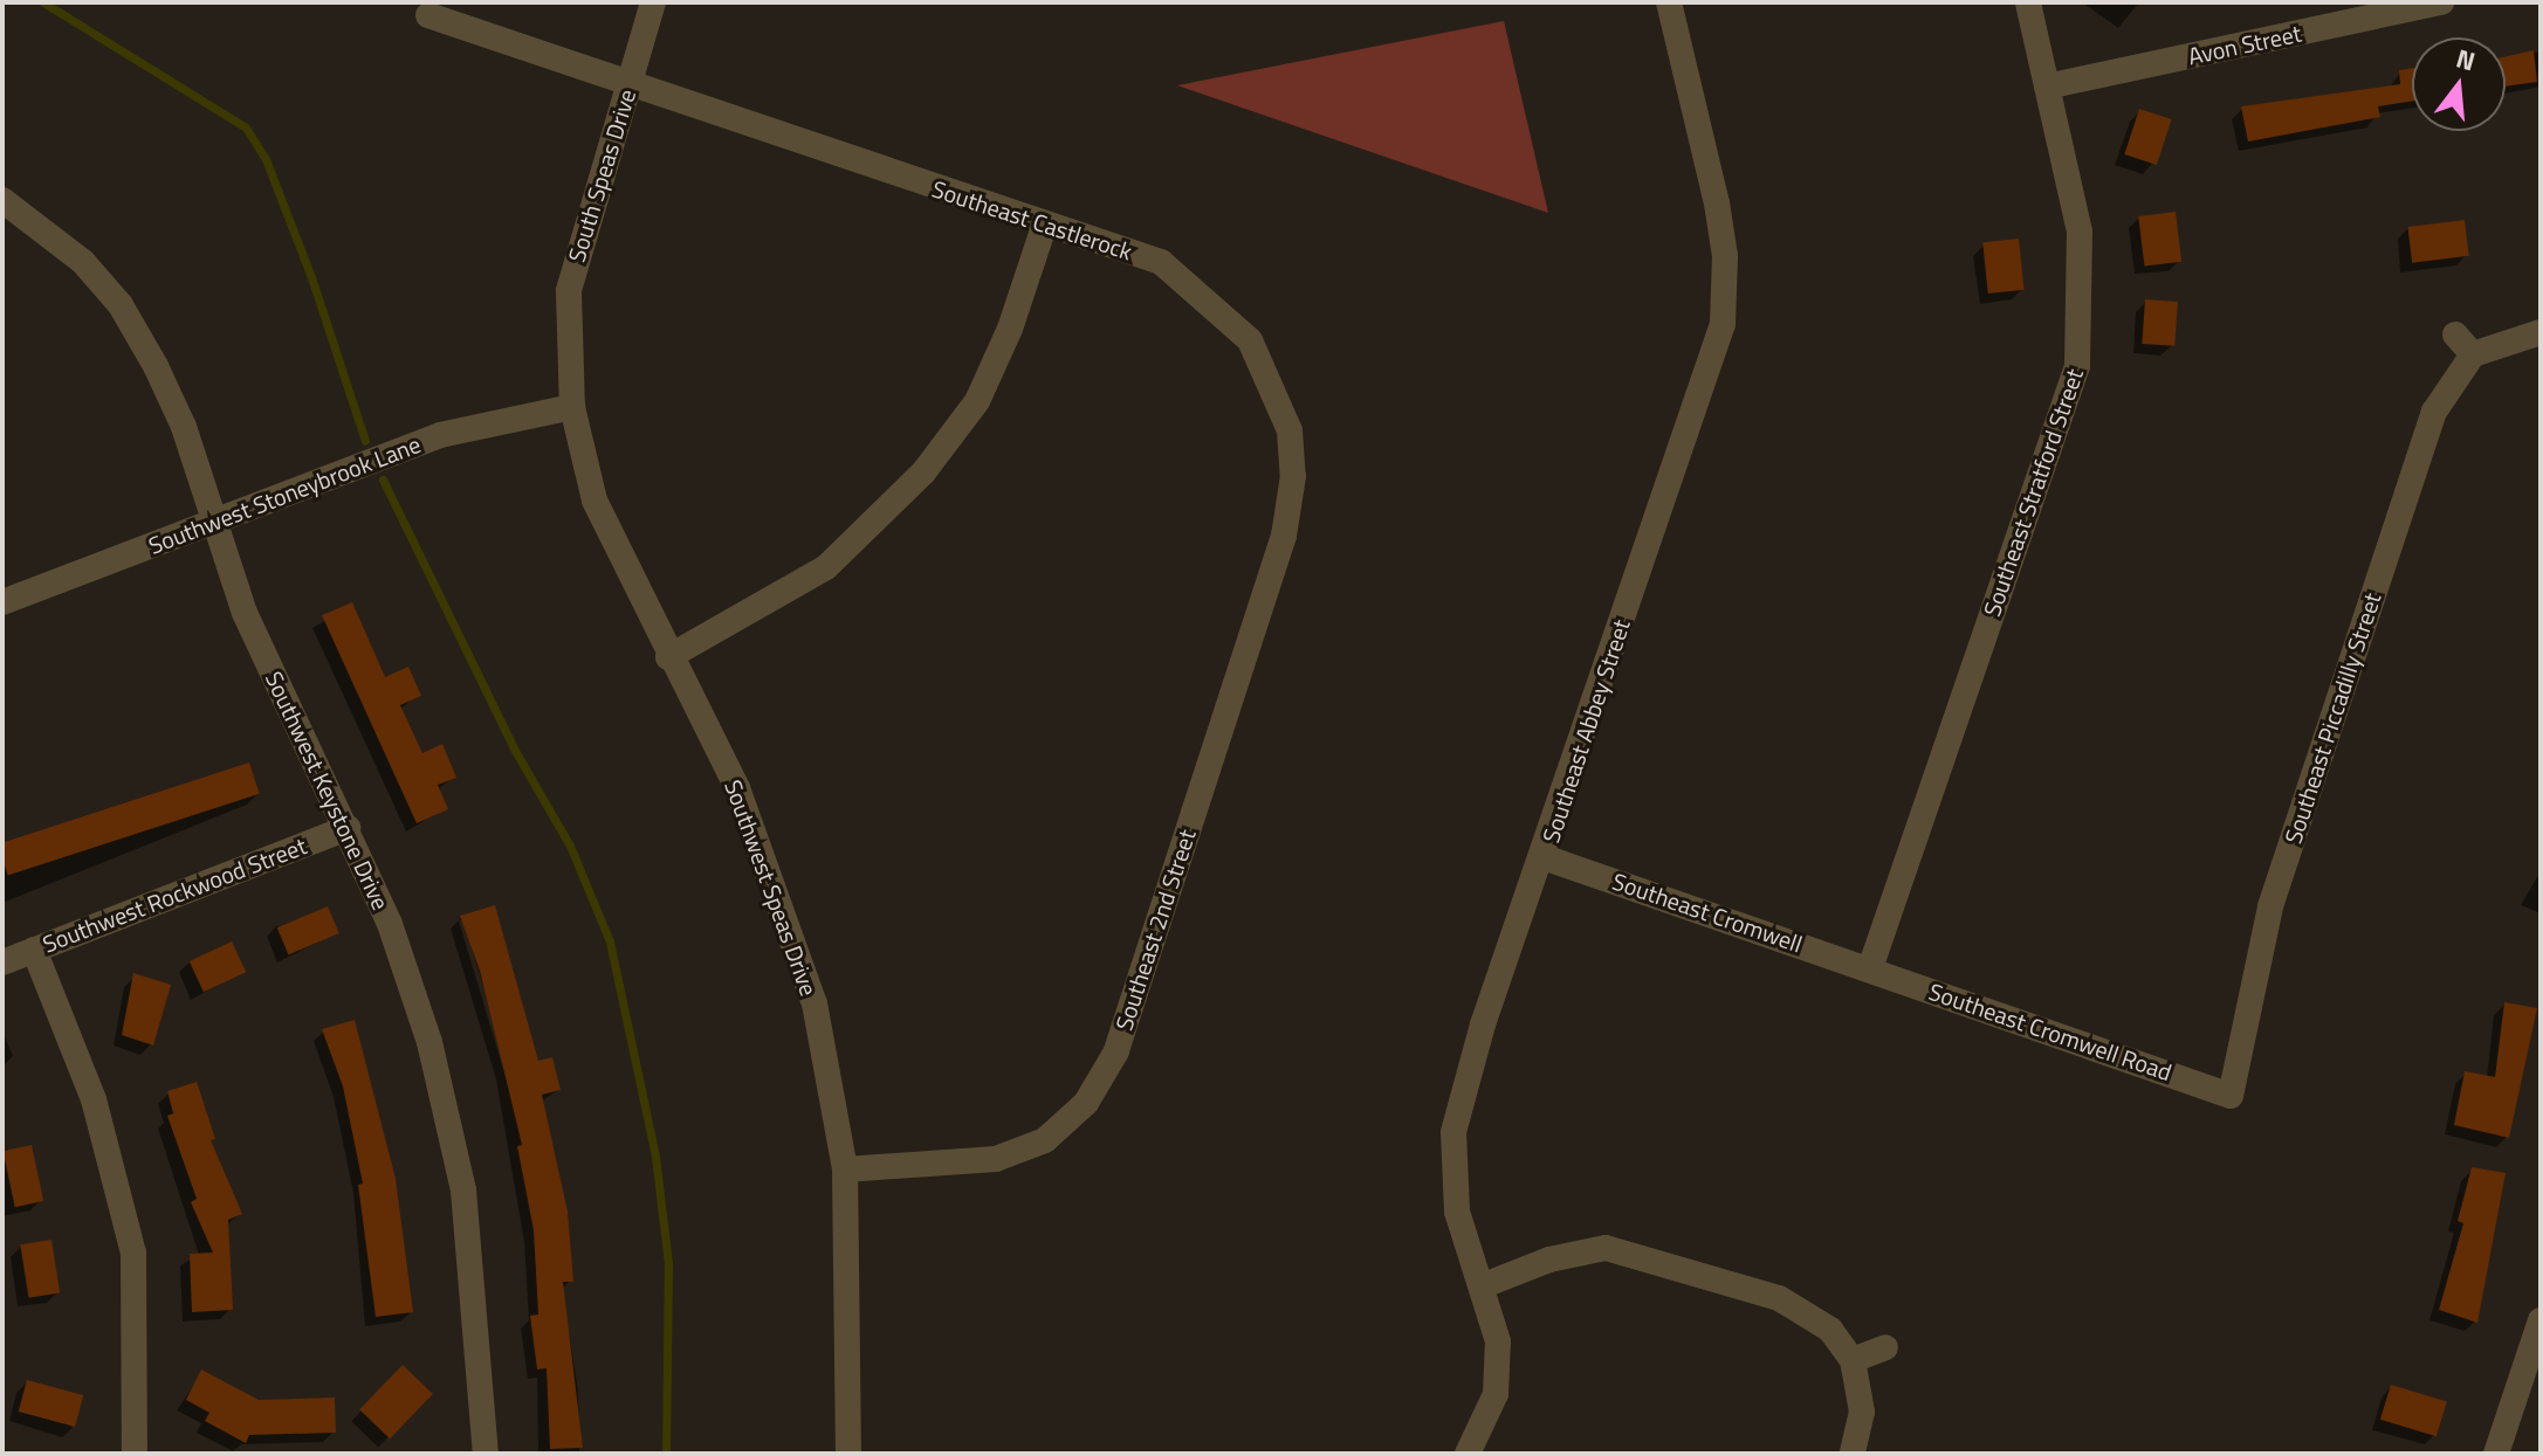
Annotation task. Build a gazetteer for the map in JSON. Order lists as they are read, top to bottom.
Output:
{
  "streets": {
    "street": [
      "Avon Street",
      "South Speas Drive",
      "Southeast Castlerock",
      "Southeast Stratford Street",
      "Southwest Stoneybrook Lane",
      "Southeast Piccadilly Street",
      "Southeast Abbey Street",
      "Southwest Keystone Drive",
      "Southwest Speas Drive",
      "Southwest Rockwood Street",
      "Southeast Cromwell",
      "Southeast 2nd Street",
      "Southeast Cromwell Road"
    ]
  },
  "crossings": [
    ["Avon Street", "Southeast Stratford Street"],
    ["South Speas Drive", "Southeast Castlerock"],
    ["South Speas Drive", "Southwest Stoneybrook Lane"],
    ["South Speas Drive", "Southwest Speas Drive"],
    ["Southeast Castlerock", "Southeast 2nd Street"],
    ["Southeast Stratford Street", "Southeast Cromwell"],
    ["Southeast Stratford Street", "Southeast Cromwell Road"],
    ["Southwest Stoneybrook Lane", "Southwest Keystone Drive"],
    ["Southwest Stoneybrook Lane", "Southwest Speas Drive"],
    ["Southeast Piccadilly Street", "Southeast Cromwell Road"],
    ["Southeast Abbey Street", "Southeast Cromwell"],
    ["Southwest Keystone Drive", "Southwest Rockwood Street"],
    ["Southwest Speas Drive", "Southeast 2nd Street"],
    ["Southeast Cromwell", "Southeast Cromwell Road"]
  ],
  "north": "top"
}
